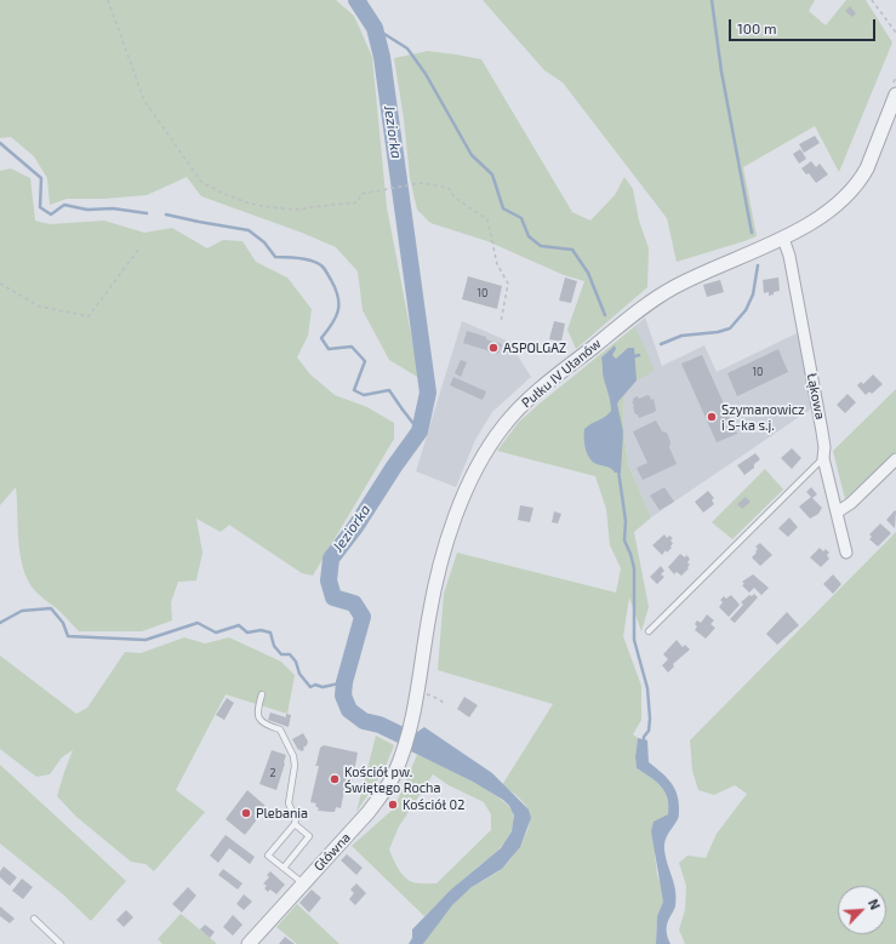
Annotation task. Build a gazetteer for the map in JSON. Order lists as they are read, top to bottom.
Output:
{
  "streets": {
    "street": ["Pułku IV Ułanów", "Łąkowa", "Główna"]
  },
  "crossings": [
    ["Pułku IV Ułanów", "Łąkowa"],
    ["Pułku IV Ułanów", "Główna"]
  ],
  "water": ["Jeziorka"],
  "places": [
    "ASPOLGAZ",
    "Szymanowicz i S-ka s.j.",
    "Kościół pw. Świętego Rocha",
    "Kościół 02",
    "Plebania"
  ],
  "house_numbers": ["10", "10", "2"],
  "scale_bar": "100 m",
  "north": "top right"
}
